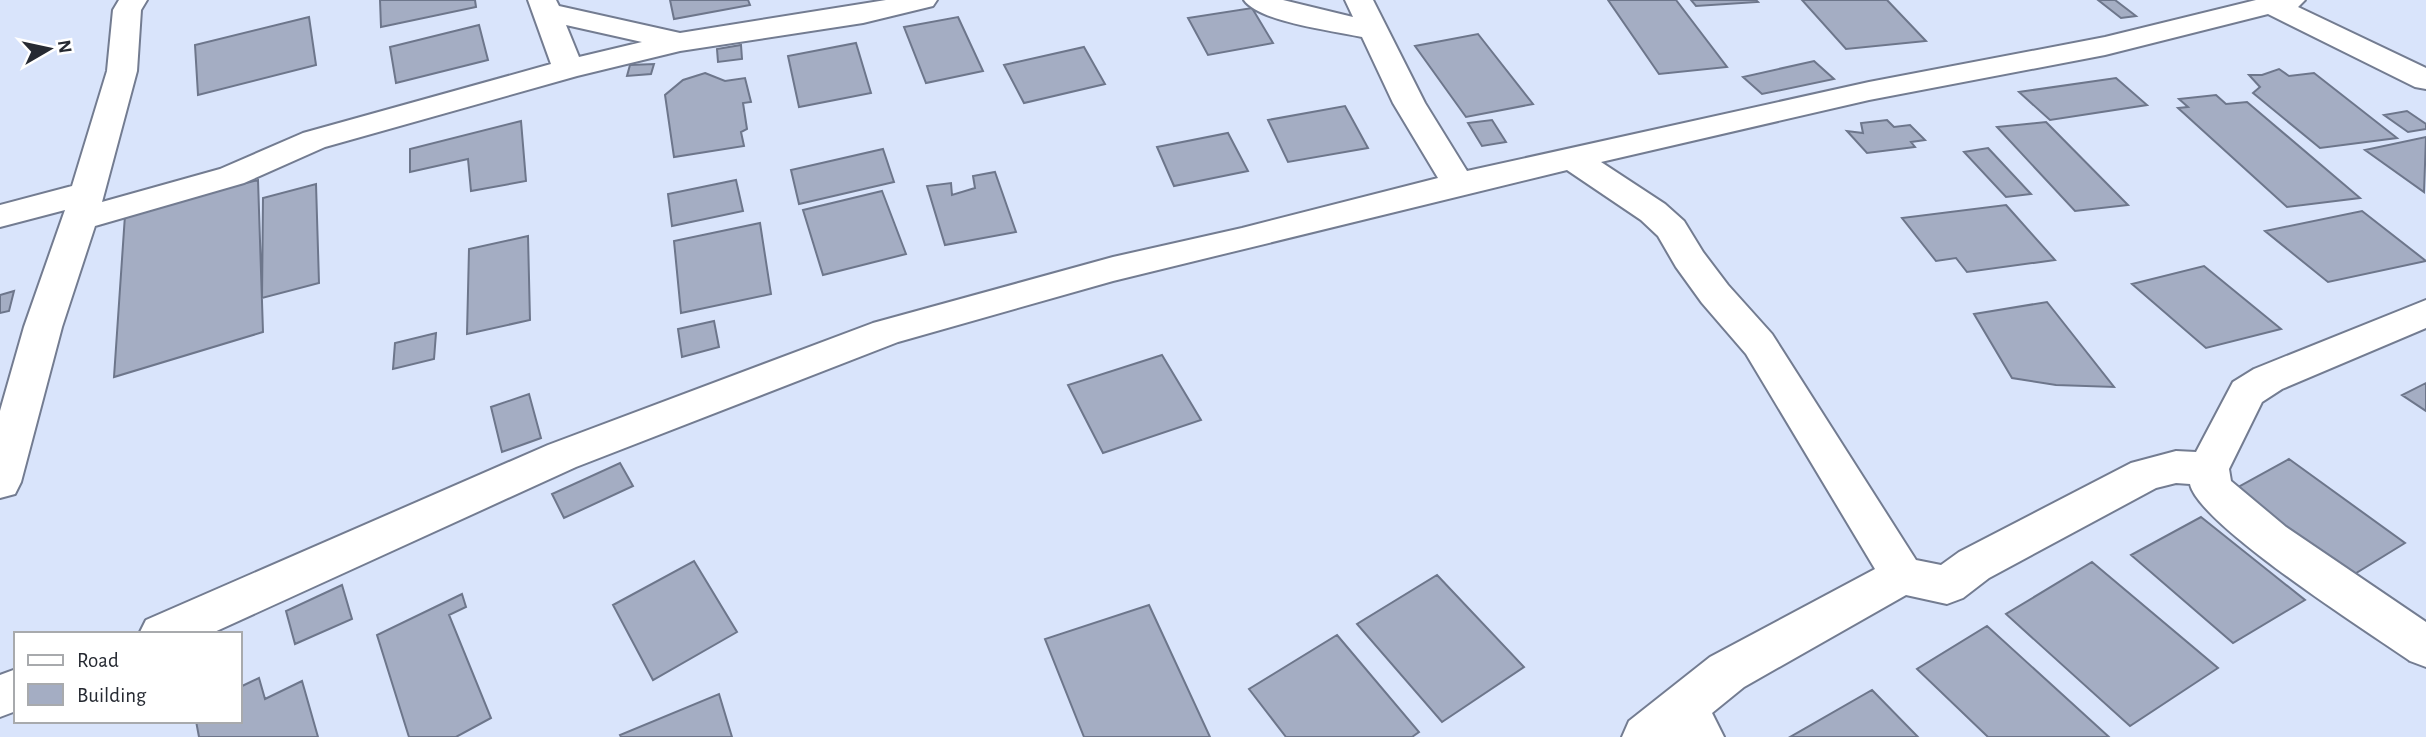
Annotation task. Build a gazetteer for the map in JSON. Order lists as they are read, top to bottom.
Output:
{
  "legend": ["Road", "Building"],
  "north": "right"
}
